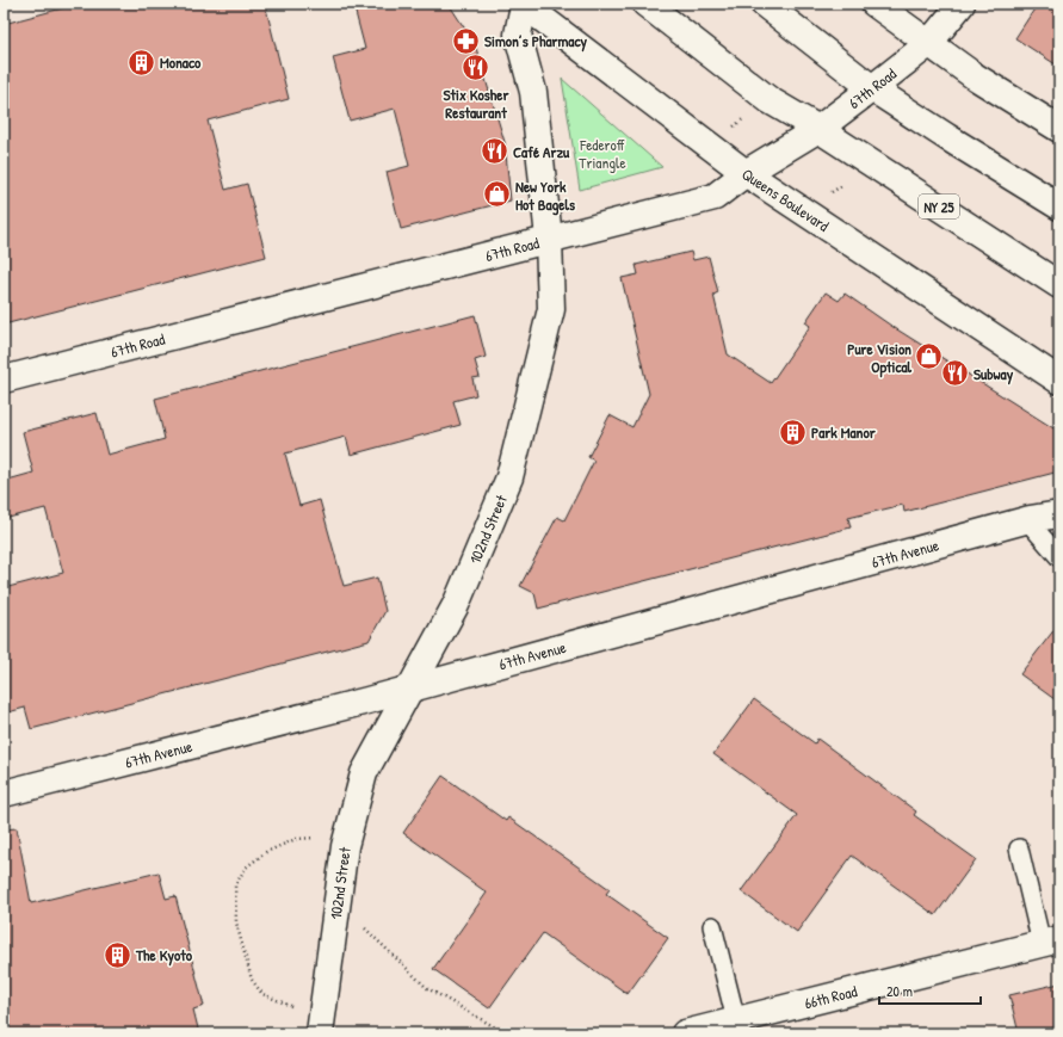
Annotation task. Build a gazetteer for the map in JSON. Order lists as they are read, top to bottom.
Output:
{
  "streets": {
    "street": [
      "67th Road",
      "Queens Boulevard",
      "NY 25",
      "102nd Street",
      "67th Avenue",
      "66th Road"
    ]
  },
  "crossings": [
    ["67th Road", "Queens Boulevard"],
    ["67th Road", "NY 25"],
    ["67th Road", "102nd Street"],
    ["Queens Boulevard", "102nd Street"],
    ["102nd Street", "67th Avenue"]
  ],
  "parks": ["Federoff Triangle"],
  "places": {
    "pharmacy": ["Simon’s Pharmacy"],
    "building": ["Monaco", "Park Manor", "The Kyoto"],
    "restaurant": ["Stix Kosher Restaurant", "Café Arzu", "Subway"],
    "shop": ["New York Hot Bagels", "Pure Vision Optical"]
  },
  "scale_bar": "20 m"
}
